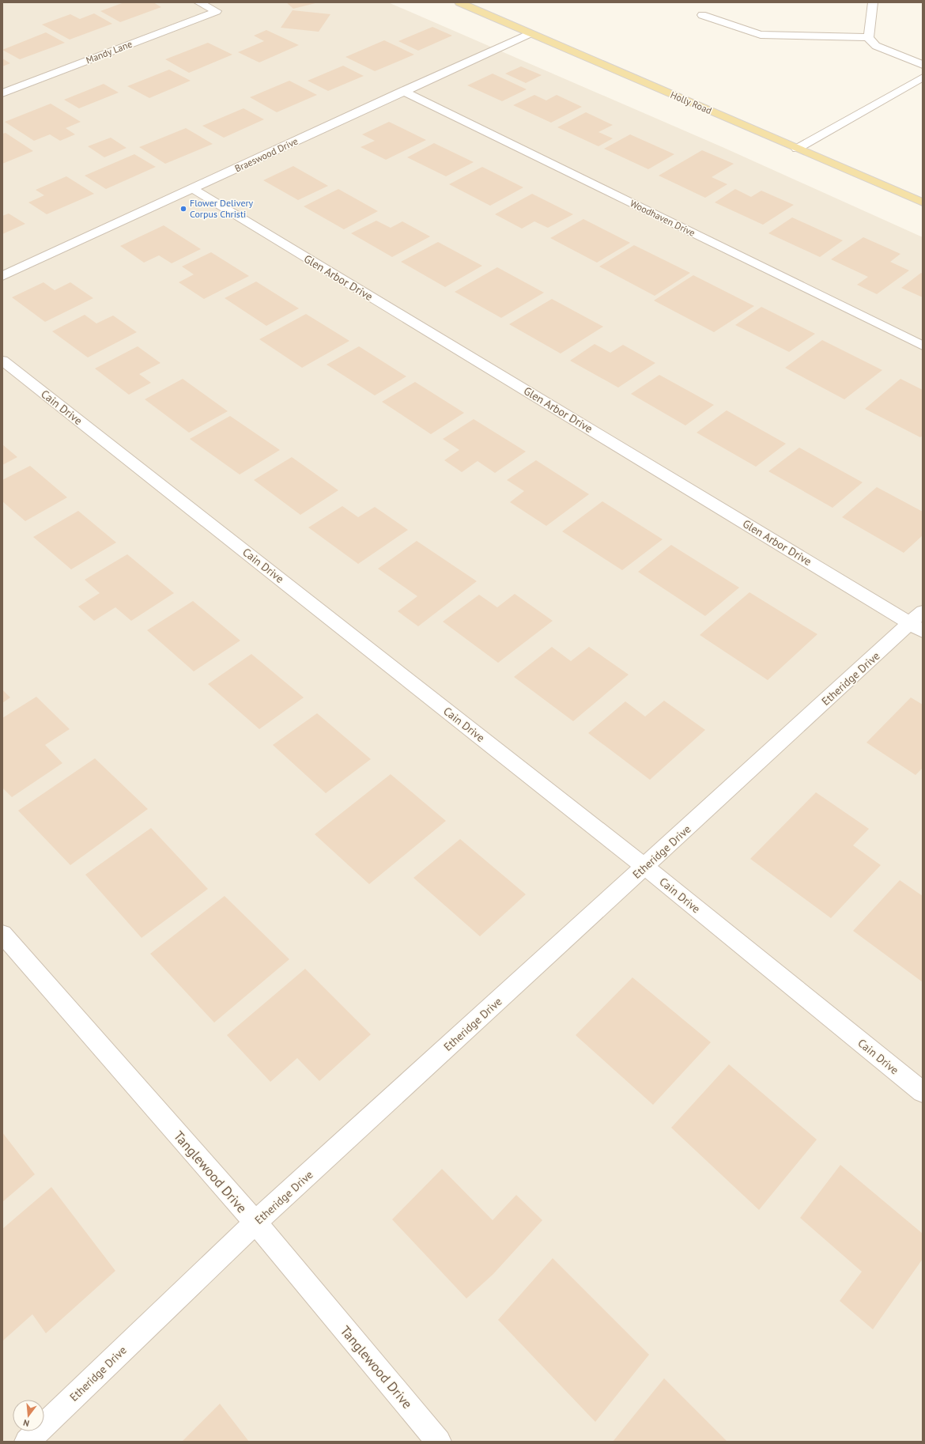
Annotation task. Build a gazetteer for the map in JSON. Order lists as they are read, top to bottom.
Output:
{
  "streets": {
    "main road": ["Holly Road"],
    "street": [
      "Mandy Lane",
      "Braeswood Drive",
      "Woodhaven Drive",
      "Glen Arbor Drive",
      "Cain Drive",
      "Etheridge Drive",
      "Tanglewood Drive"
    ]
  },
  "crossings": [
    ["Holly Road", "Braeswood Drive"],
    ["Braeswood Drive", "Woodhaven Drive"],
    ["Braeswood Drive", "Glen Arbor Drive"],
    ["Glen Arbor Drive", "Etheridge Drive"],
    ["Cain Drive", "Etheridge Drive"],
    ["Etheridge Drive", "Tanglewood Drive"]
  ],
  "places": ["Flower Delivery Corpus Christi"],
  "north": "bottom"
}
